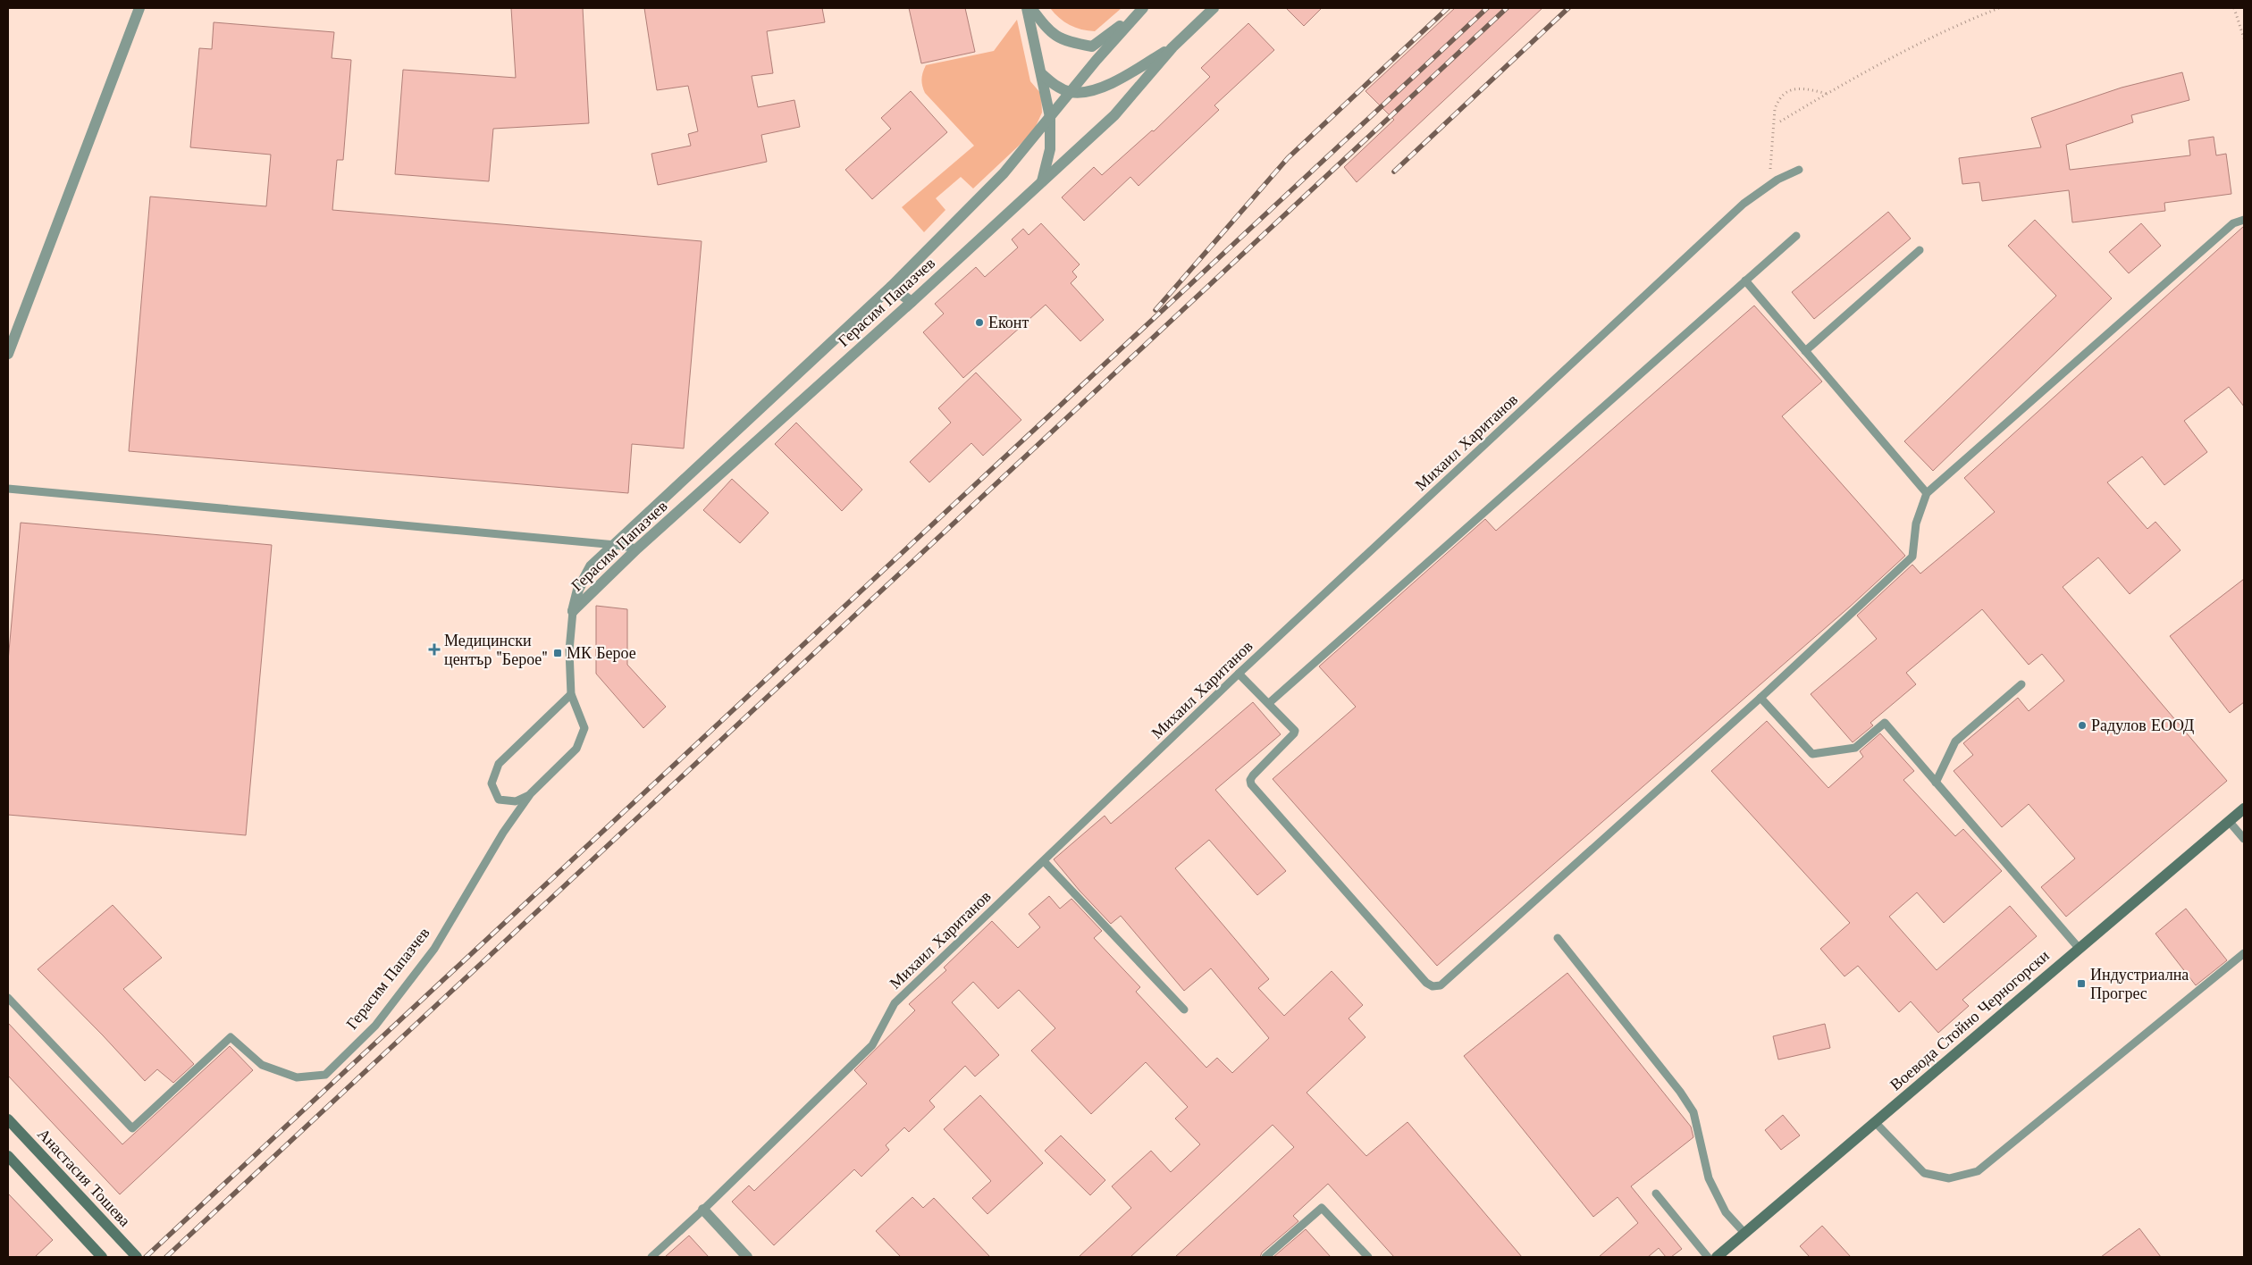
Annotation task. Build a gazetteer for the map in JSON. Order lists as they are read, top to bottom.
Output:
{
  "streets": {
    "street": ["Герасим Папазчев", "Воевода Стойно Черногорски", "Анастасия Тошева"],
    "lane": ["Михаил Хаританов"]
  },
  "places": {
    "other": ["Еконт", "Радулов ЕООД"],
    "health": ["Медицински център \"Берое\""],
    "transit": ["МК Берое", "Индустриална Прогрес"]
  }
}
